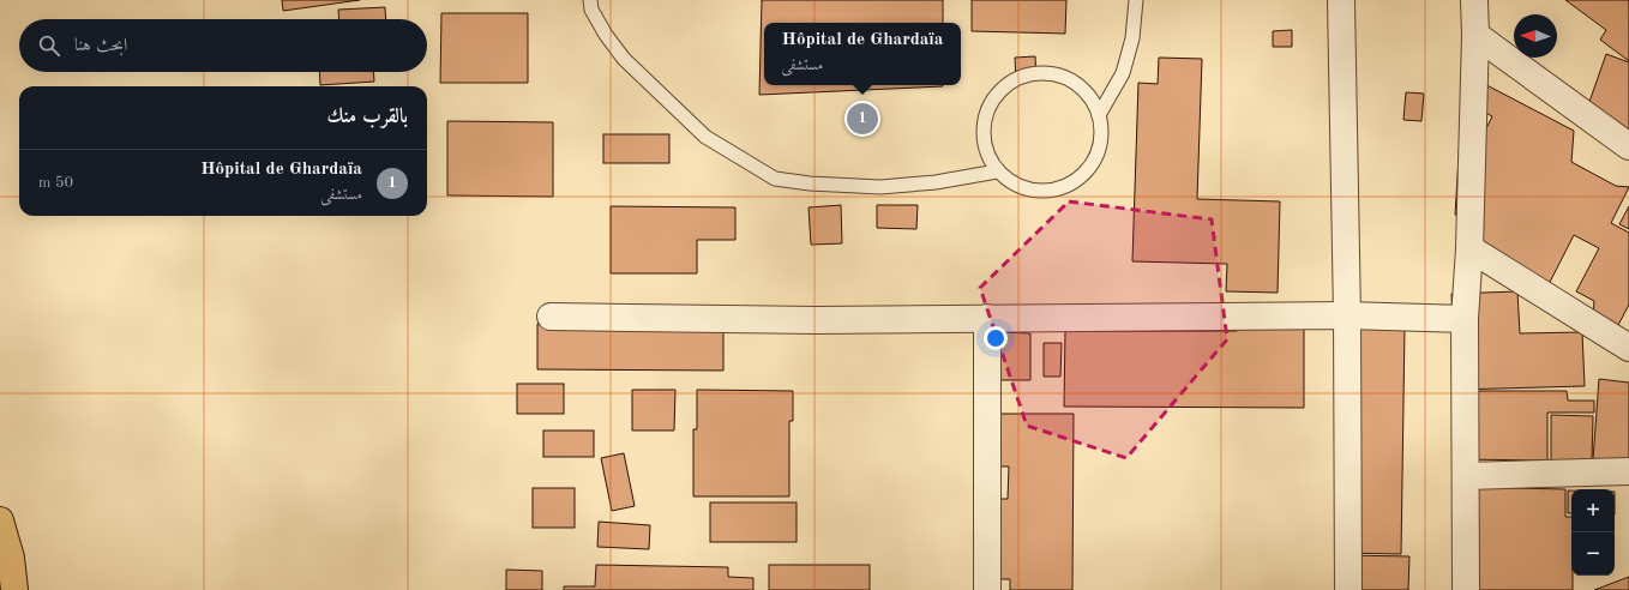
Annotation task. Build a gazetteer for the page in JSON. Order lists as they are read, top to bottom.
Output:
{
  "north": "left",
  "page": {
    "search": "ابحث هنا",
    "popup": ["Hôpital de Ghardaïa", "مستشفى"],
    "heading": "بالقرب منك",
    "pins": "1",
    "list": [
      {
        "mark": "1",
        "name": "Hôpital de Ghardaïa",
        "note": "مستشفى",
        "value": "50 m"
      }
    ],
    "map_buttons": ["+", "−"]
  }
}
